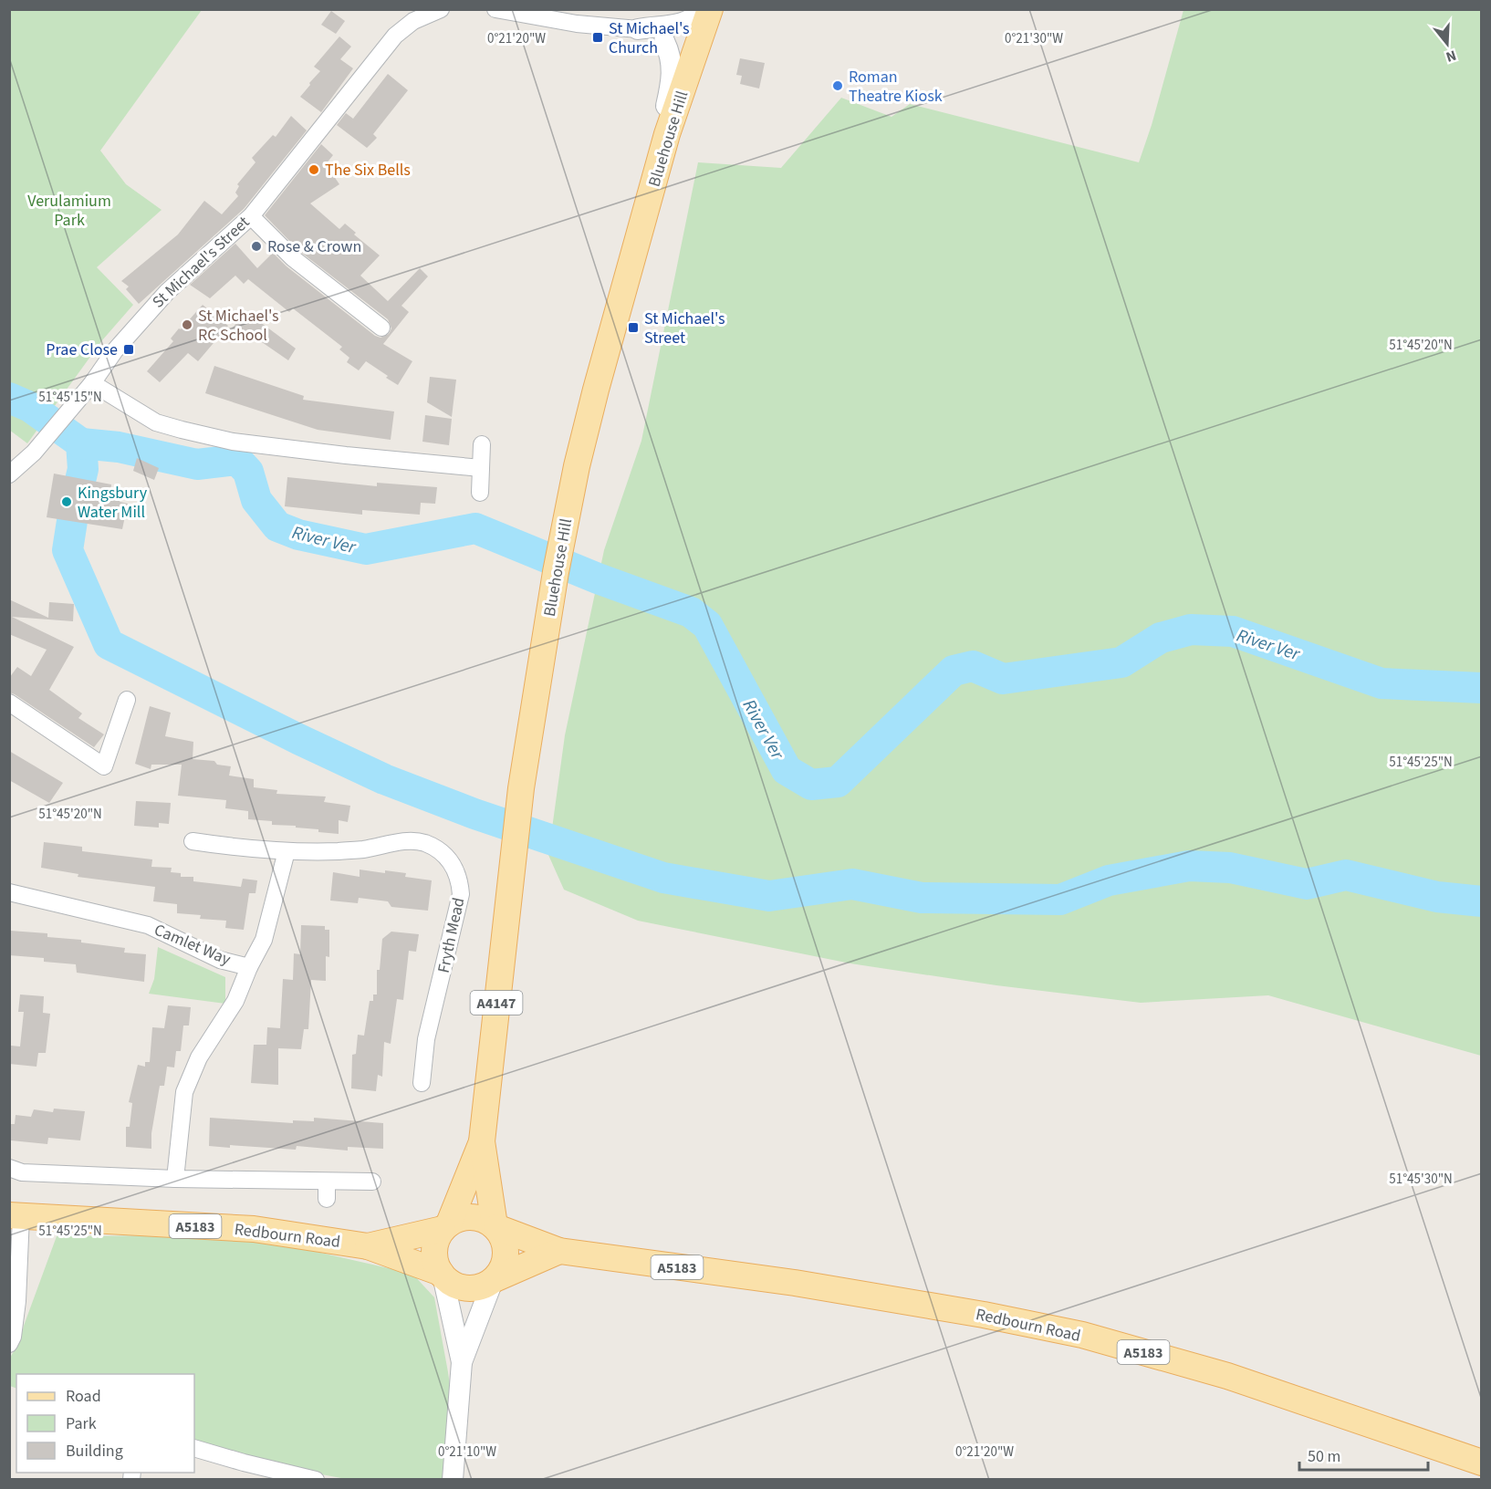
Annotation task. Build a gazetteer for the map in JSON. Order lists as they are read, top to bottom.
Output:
{
  "streets": {
    "main road": [
      "Bluehouse Hill",
      "A4147",
      "A5183",
      "Redbourn Road"
    ],
    "street": ["St Michael's Street", "Fryth Mead", "Camlet Way"]
  },
  "crossings": [
    ["Bluehouse Hill", "Redbourn Road"]
  ],
  "water": ["River Ver"],
  "parks": ["Verulamium Park"],
  "places": {
    "transit": ["St Michael's Church", "St Michael's Street", "Prae Close"],
    "other": [
      "Roman Theatre Kiosk",
      "The Six Bells",
      "Rose & Crown",
      "St Michael's RC School",
      "Kingsbury Water Mill"
    ]
  },
  "legend": ["Road", "Park", "Building"],
  "scale_bar": "50 m",
  "north": "bottom",
  "coordinates": [
    "0°21'20\"W",
    "0°21'30\"W",
    "51°45'20\"N",
    "51°45'15\"N",
    "51°45'25\"N",
    "51°45'30\"N",
    "0°21'10\"W"
  ]
}
